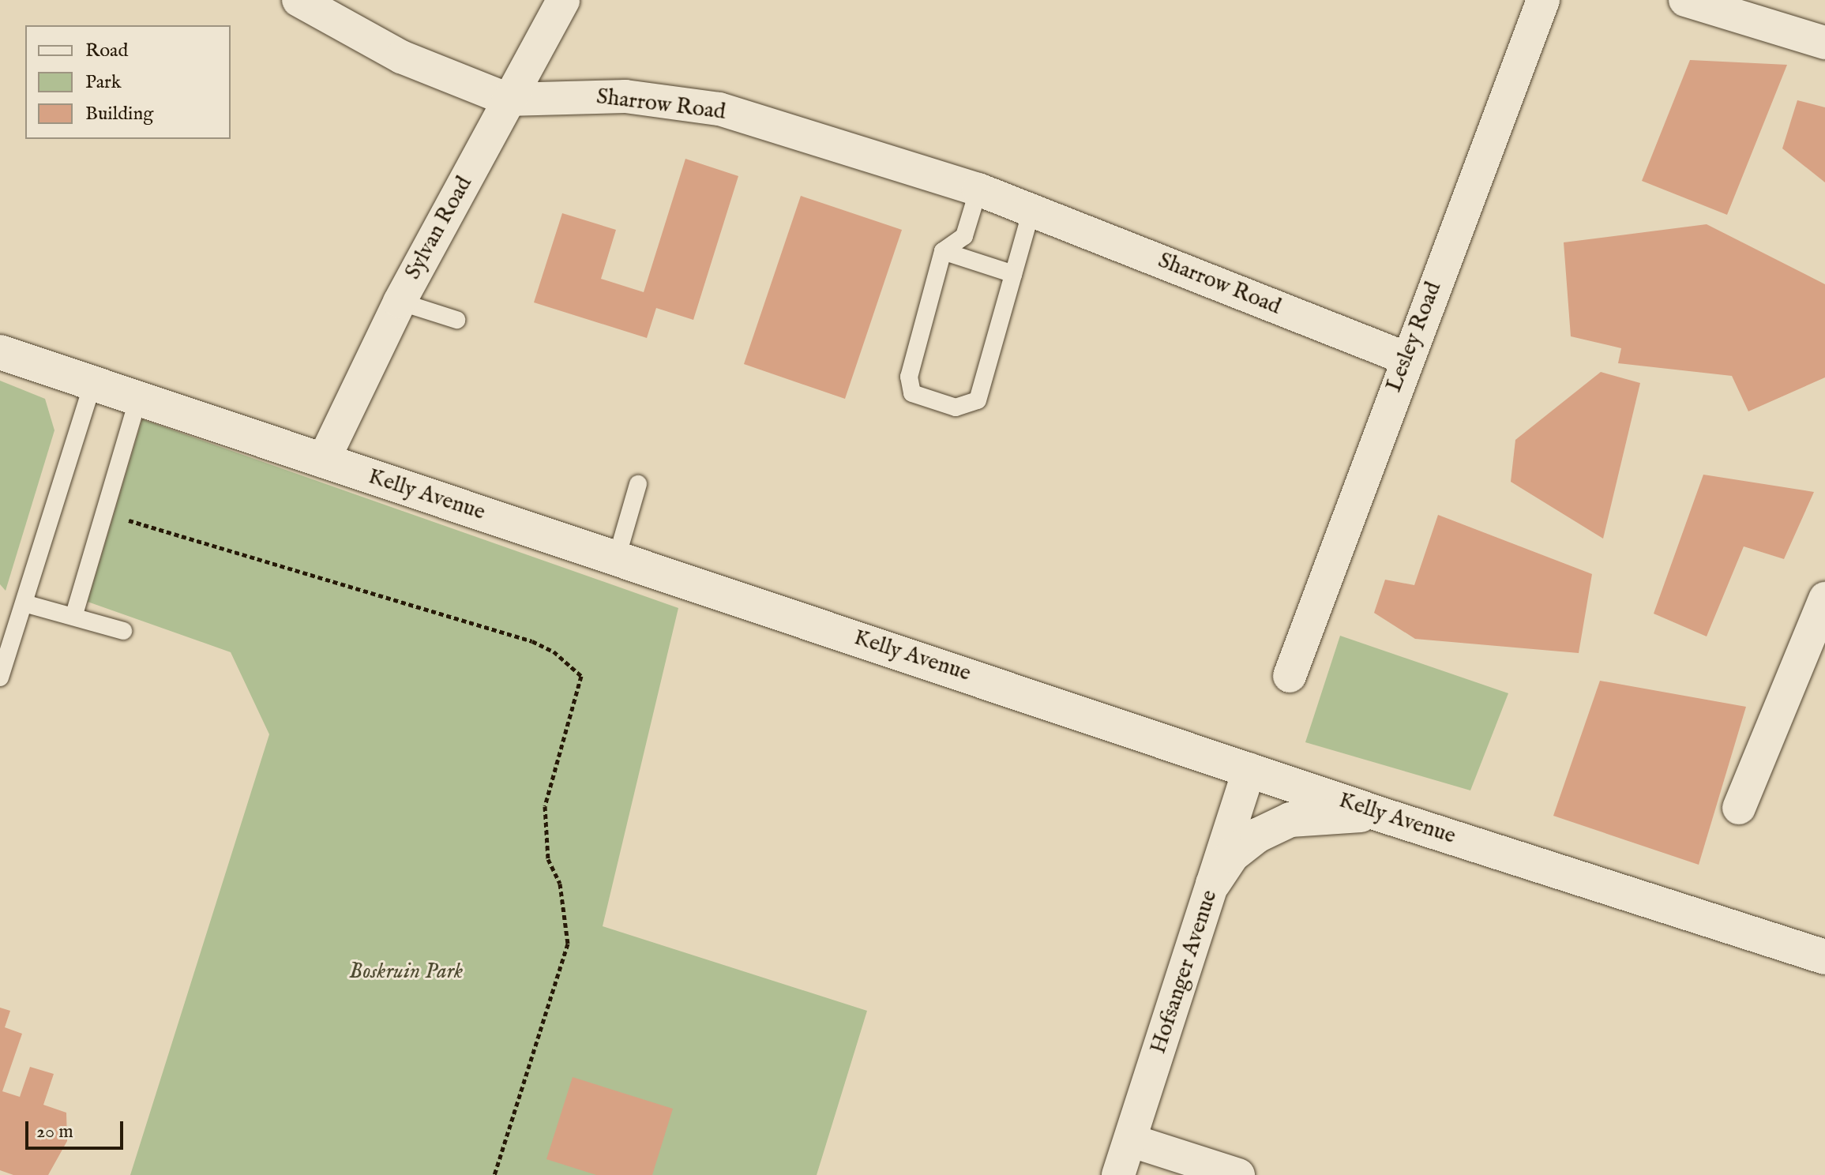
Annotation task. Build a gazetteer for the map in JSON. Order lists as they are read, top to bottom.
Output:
{
  "streets": {
    "street": [
      "Sharrow Road",
      "Sylvan Road",
      "Lesley Road",
      "Kelly Avenue",
      "Hofsanger Avenue"
    ]
  },
  "crossings": [
    ["Sharrow Road", "Sylvan Road"],
    ["Sharrow Road", "Lesley Road"],
    ["Sylvan Road", "Kelly Avenue"],
    ["Kelly Avenue", "Hofsanger Avenue"]
  ],
  "parks": ["Boskruin Park"],
  "legend": ["Road", "Park", "Building"],
  "scale_bar": "20 m"
}
